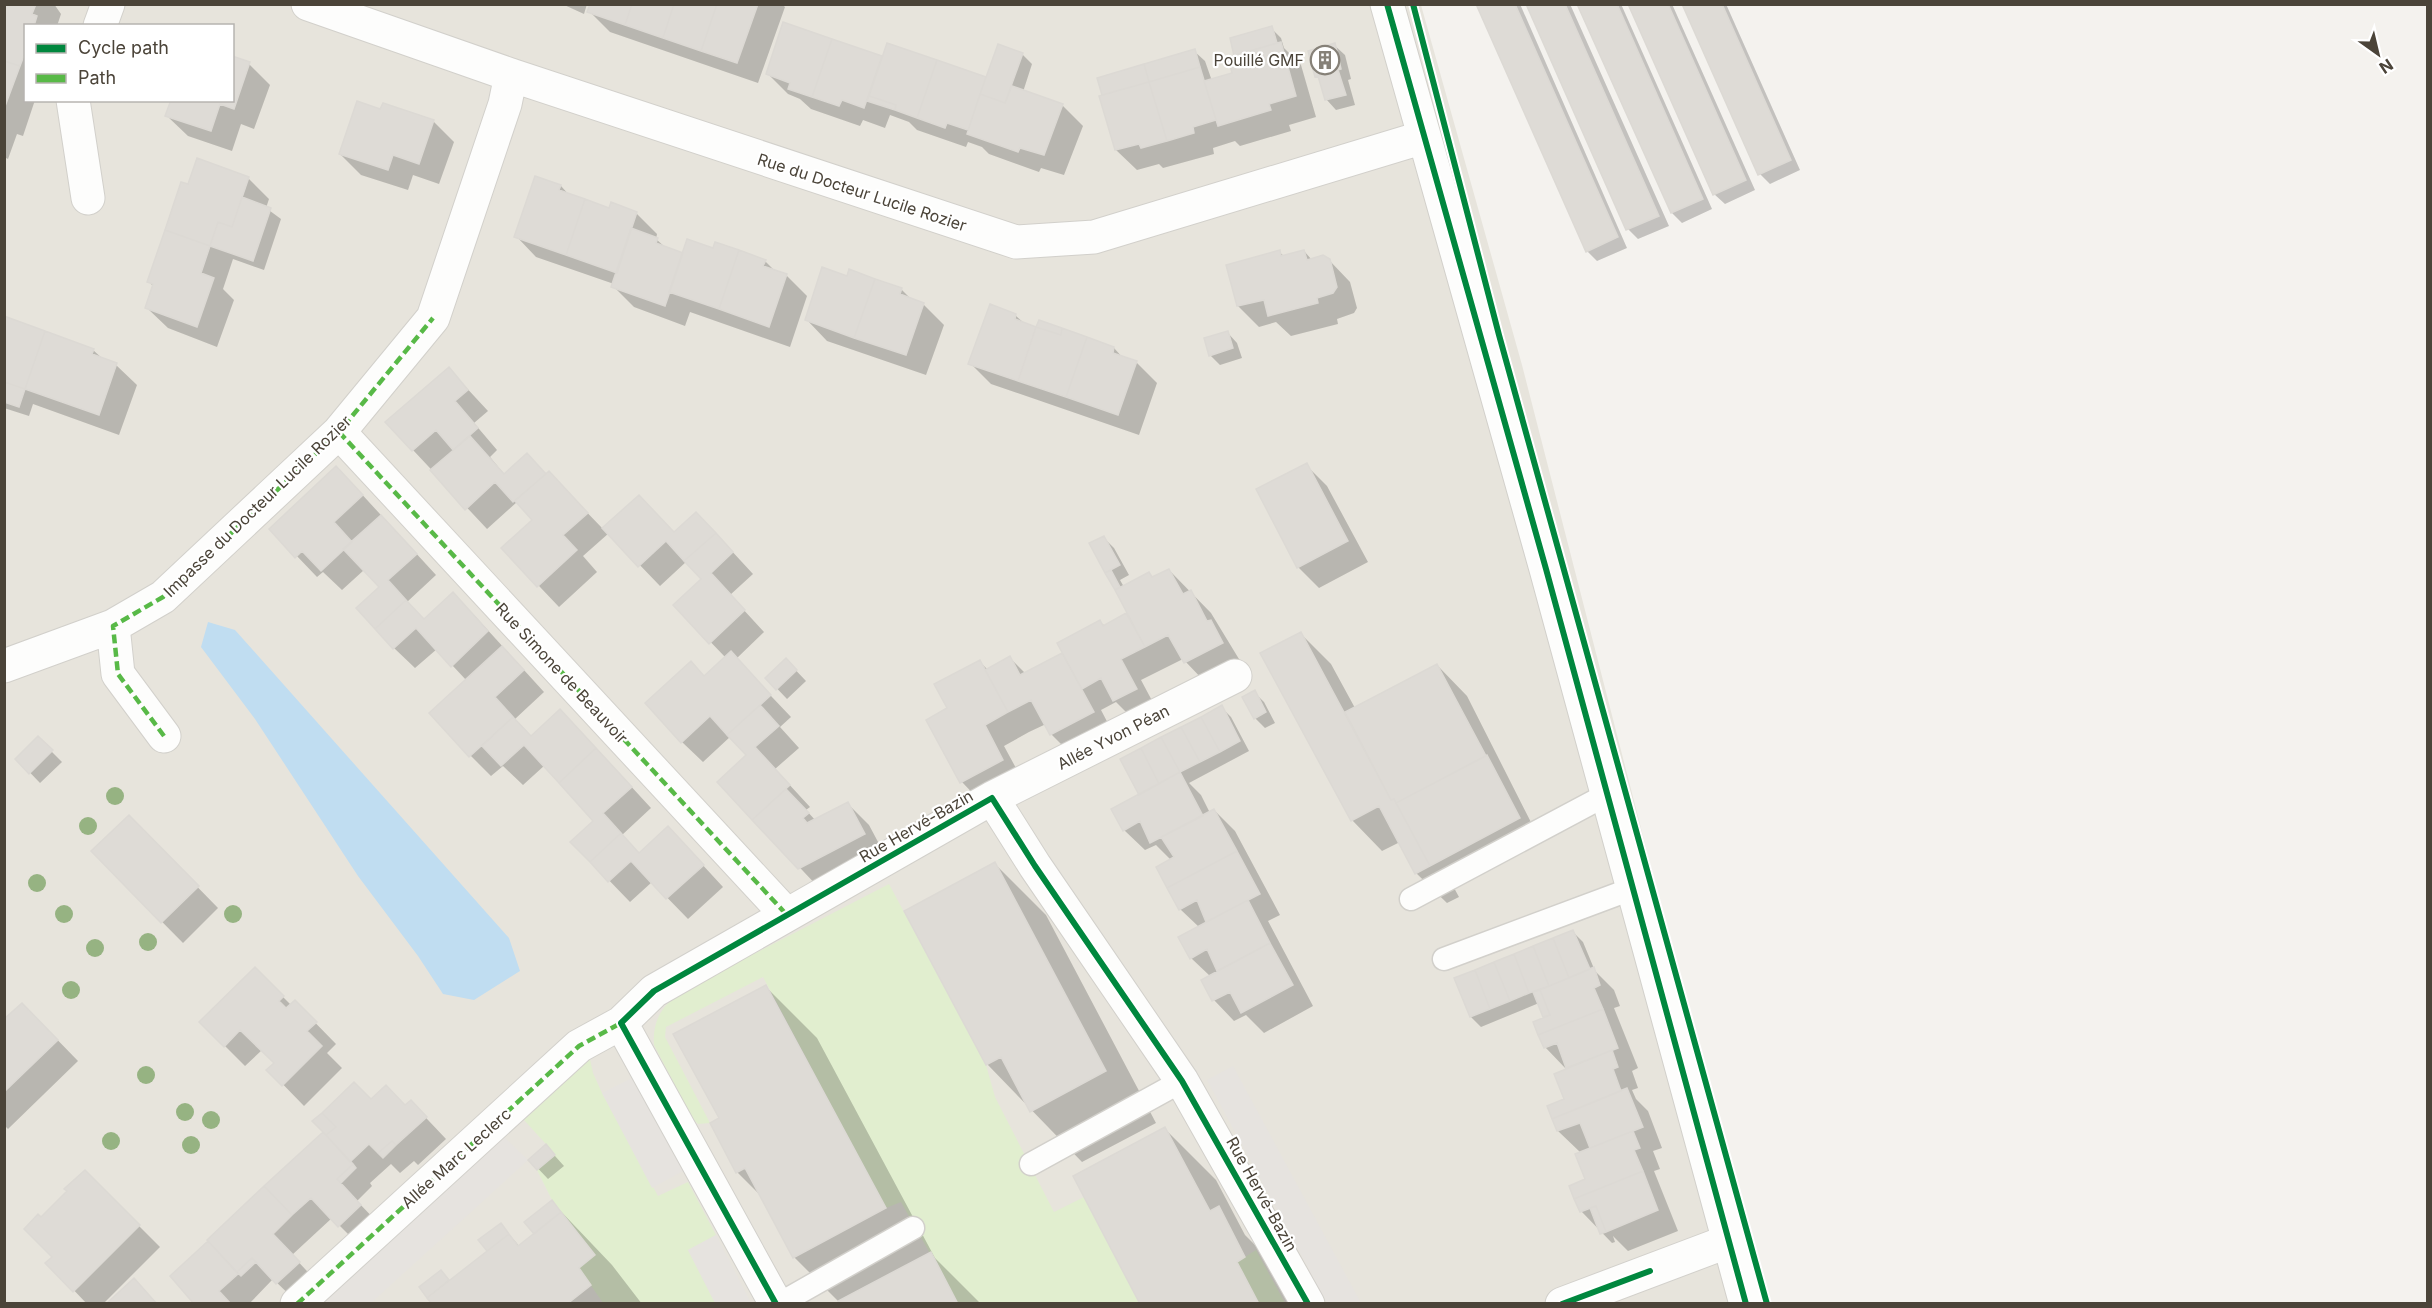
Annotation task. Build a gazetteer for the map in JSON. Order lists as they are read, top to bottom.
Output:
{
  "streets": {
    "street": [
      "Rue du Docteur Lucile Rozier",
      "Impasse du Docteur Lucile Rozier",
      "Rue Simone de Beauvoir",
      "Allée Yvon Péan",
      "Rue Hervé-Bazin",
      "Allée Marc Leclerc"
    ]
  },
  "crossings": [
    ["Rue du Docteur Lucile Rozier", "Impasse du Docteur Lucile Rozier"],
    ["Impasse du Docteur Lucile Rozier", "Rue Simone de Beauvoir"],
    ["Rue Simone de Beauvoir", "Rue Hervé-Bazin"],
    ["Allée Yvon Péan", "Rue Hervé-Bazin"],
    ["Rue Hervé-Bazin", "Allée Marc Leclerc"]
  ],
  "places": {
    "building": ["Pouillé GMF"]
  },
  "legend": ["Cycle path", "Path"],
  "north": "bottom right"
}
